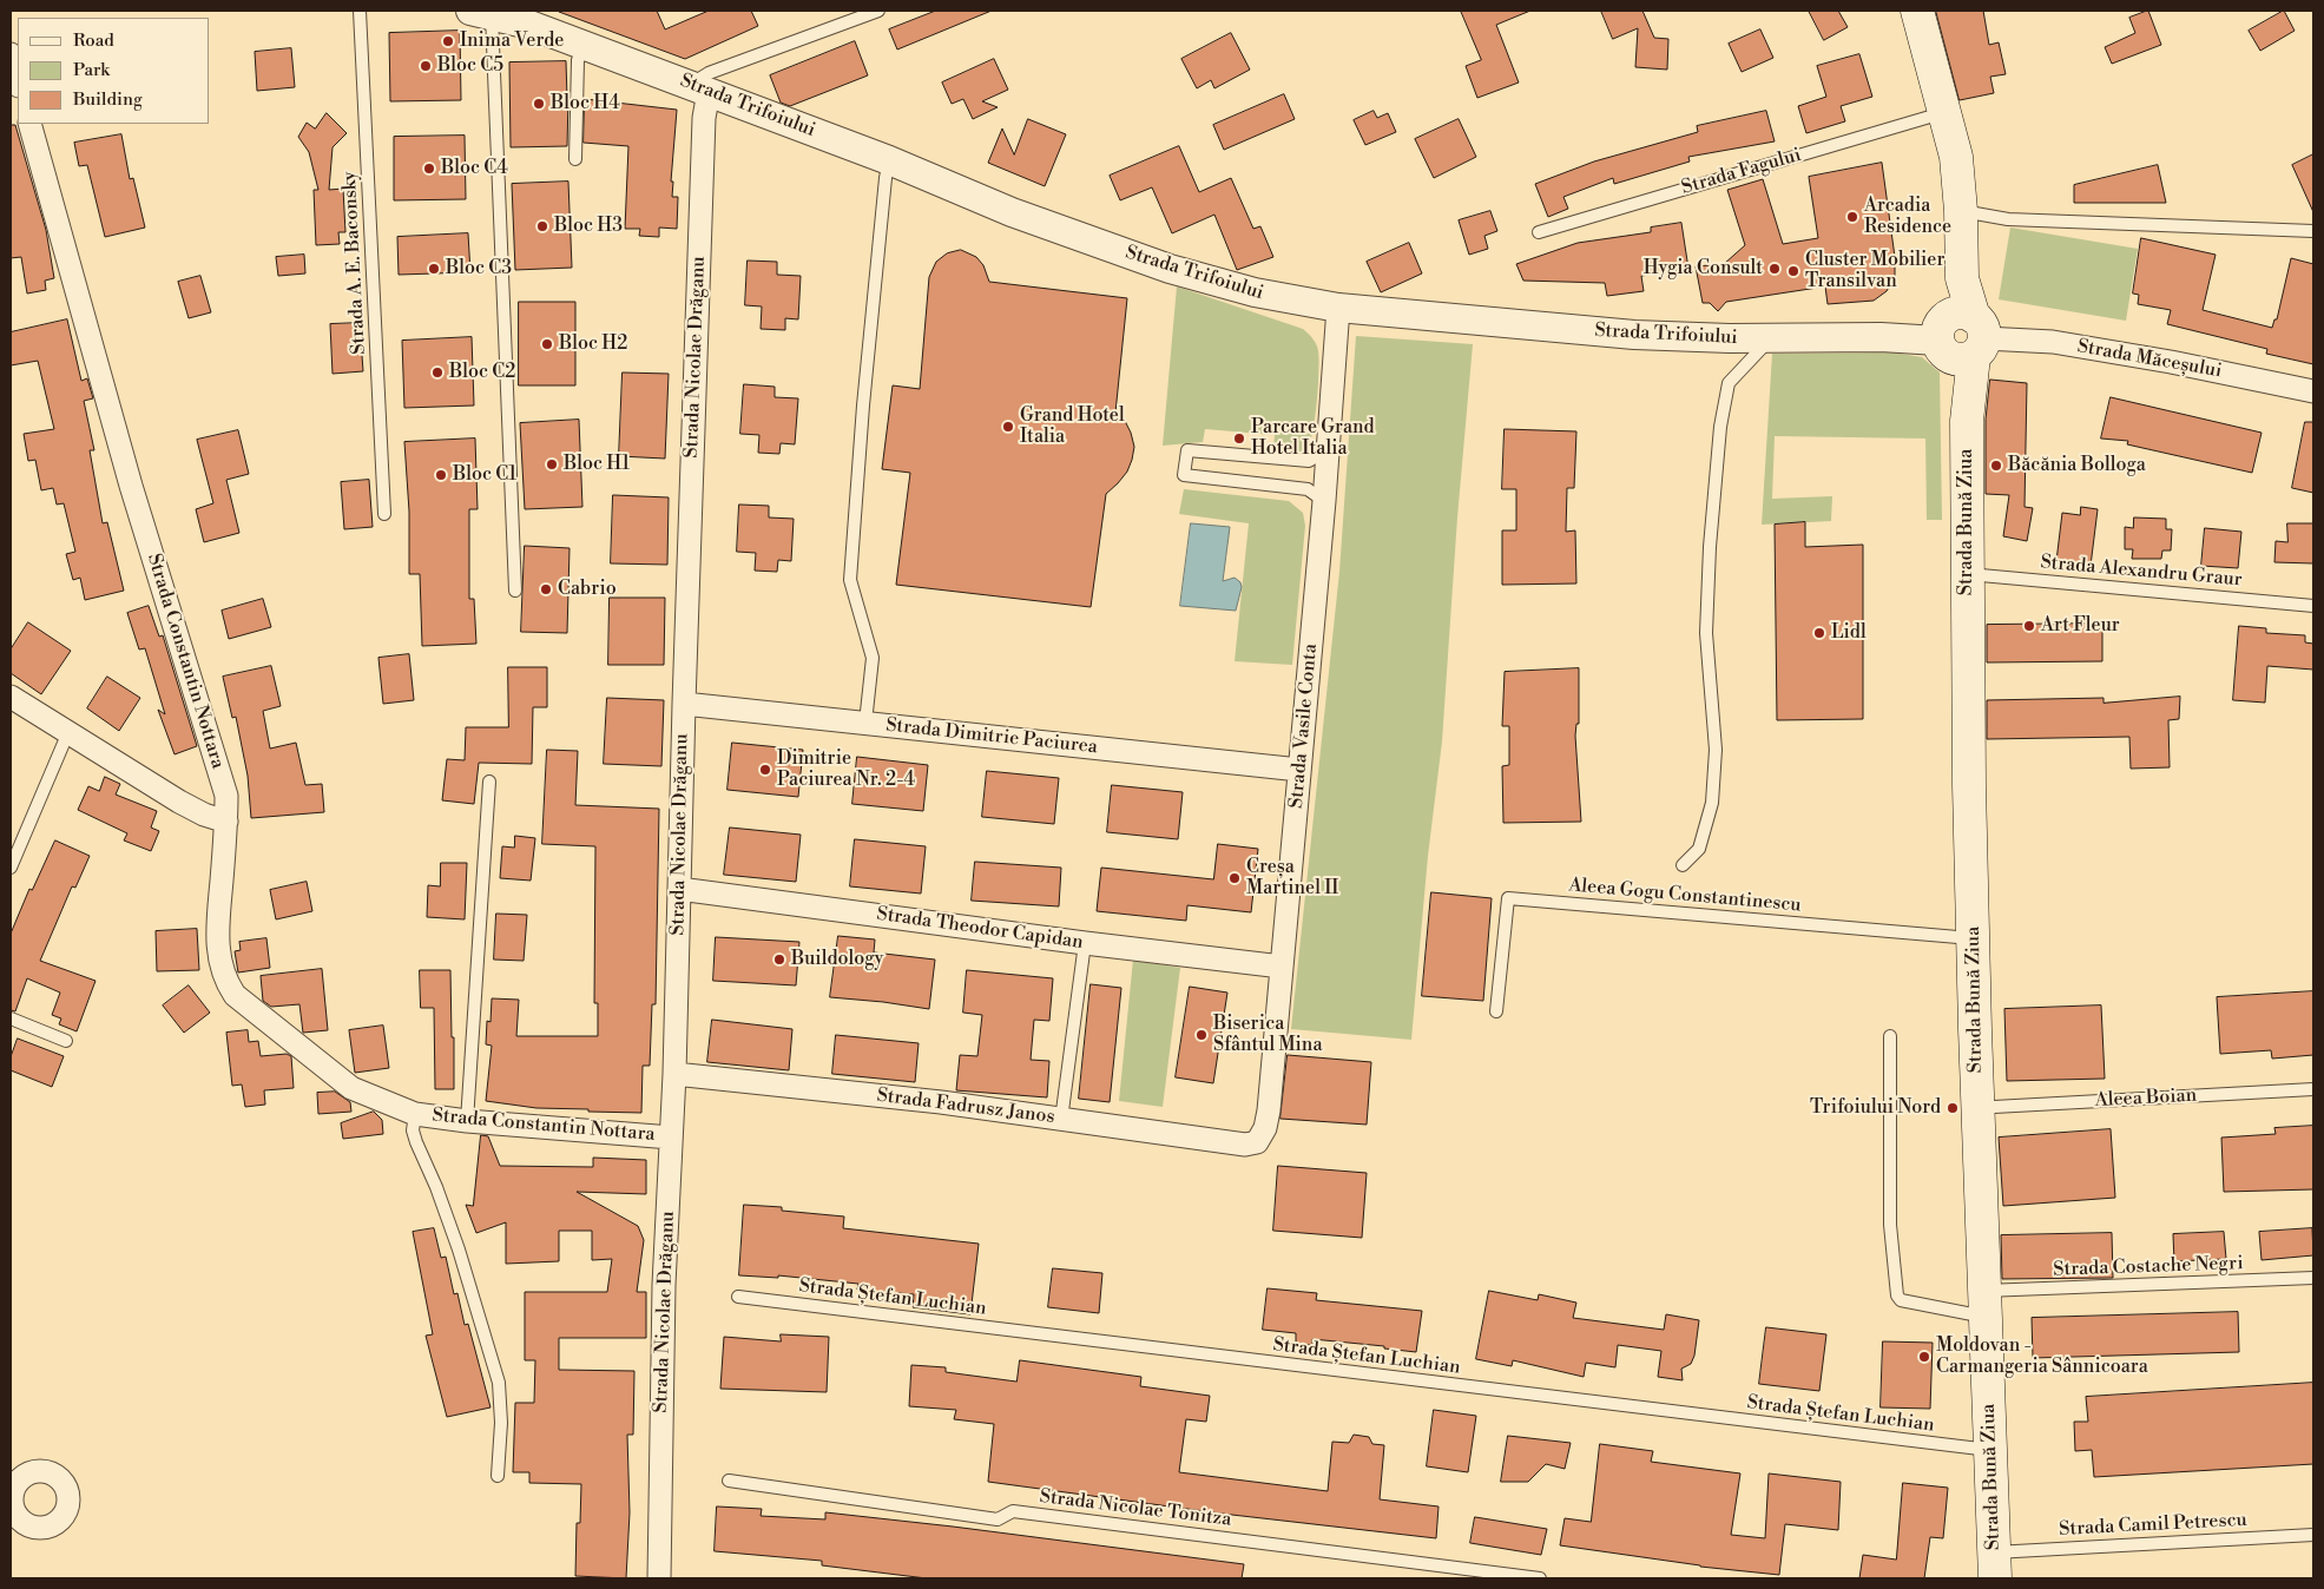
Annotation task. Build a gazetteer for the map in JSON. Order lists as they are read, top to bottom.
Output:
{
  "streets": {
    "main road": ["Strada Bună Ziua"],
    "street": [
      "Strada Trifoiului",
      "Strada Nicolae Drăganu",
      "Strada Măceșului",
      "Strada Constantin Nottara",
      "Strada Vasile Conta",
      "Strada Dimitrie Paciurea",
      "Strada Theodor Capidan",
      "Strada Fadrusz Janos"
    ],
    "lane": [
      "Strada Fagului",
      "Strada A. E. Baconsky",
      "Strada Alexandru Graur",
      "Aleea Gogu Constantinescu",
      "Aleea Boian",
      "Strada Costache Negri",
      "Strada Ștefan Luchian",
      "Strada Nicolae Tonitza",
      "Strada Camil Petrescu"
    ]
  },
  "crossings": [
    ["Strada Trifoiului", "Strada Nicolae Drăganu"],
    ["Strada Trifoiului", "Strada Măceșului"],
    ["Strada Trifoiului", "Strada Bună Ziua"],
    ["Strada Trifoiului", "Strada Vasile Conta"],
    ["Strada Nicolae Drăganu", "Strada Constantin Nottara"],
    ["Strada Nicolae Drăganu", "Strada Dimitrie Paciurea"],
    ["Strada Nicolae Drăganu", "Strada Theodor Capidan"],
    ["Strada Nicolae Drăganu", "Strada Fadrusz Janos"],
    ["Strada Măceșului", "Strada Bună Ziua"],
    ["Strada Bună Ziua", "Strada Alexandru Graur"],
    ["Strada Bună Ziua", "Aleea Gogu Constantinescu"],
    ["Strada Bună Ziua", "Aleea Boian"],
    ["Strada Bună Ziua", "Strada Costache Negri"],
    ["Strada Bună Ziua", "Strada Ștefan Luchian"],
    ["Strada Bună Ziua", "Strada Camil Petrescu"],
    ["Strada Vasile Conta", "Strada Dimitrie Paciurea"],
    ["Strada Vasile Conta", "Strada Theodor Capidan"],
    ["Strada Vasile Conta", "Strada Fadrusz Janos"]
  ],
  "places": [
    "Inima Verde",
    "Bloc C5",
    "Bloc H4",
    "Bloc C4",
    "Arcadia Residence",
    "Bloc H3",
    "Bloc C3",
    "Hygia Consult",
    "Cluster Mobilier Transilvan",
    "Bloc H2",
    "Bloc C2",
    "Grand Hotel Italia",
    "Parcare Grand Hotel Italia",
    "Bloc H1",
    "Băcănia Bolloga",
    "Bloc C1",
    "Cabrio",
    "Art Fleur",
    "Lidl",
    "Dimitrie Paciurea Nr. 2-4",
    "Creșa Martinel II",
    "Buildology",
    "Biserica Sfântul Mina",
    "Trifoiului Nord",
    "Moldovan - Carmangeria Sânnicoara"
  ],
  "legend": ["Road", "Park", "Building"]
}
